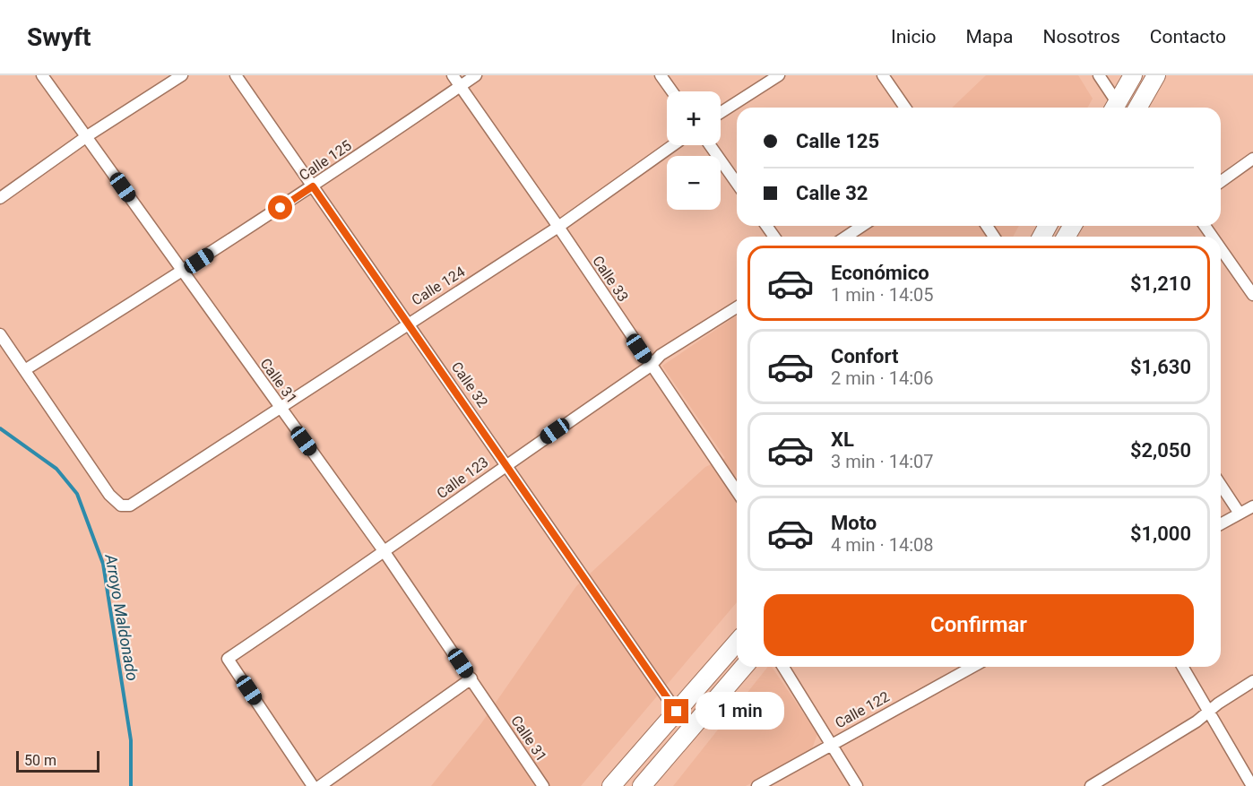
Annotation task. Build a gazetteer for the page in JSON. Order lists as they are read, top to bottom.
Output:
{
  "streets": {
    "street": [
      "Calle 125",
      "Calle 33",
      "Calle 124",
      "Calle 31",
      "Calle 32",
      "Calle 123",
      "Calle 122"
    ]
  },
  "crossings": [
    ["Calle 125", "Calle 33"],
    ["Calle 125", "Calle 124"],
    ["Calle 125", "Calle 31"],
    ["Calle 125", "Calle 32"],
    ["Calle 33", "Calle 124"],
    ["Calle 33", "Calle 123"],
    ["Calle 124", "Calle 31"],
    ["Calle 124", "Calle 32"],
    ["Calle 31", "Calle 123"],
    ["Calle 32", "Calle 123"]
  ],
  "water": ["Arroyo Maldonado"],
  "scale_bar": "50 m",
  "page": {
    "header": "Swyft",
    "nav": [
      "Inicio",
      "Mapa",
      "Nosotros",
      "Contacto"
    ],
    "map_buttons": ["+", "−"],
    "banner": ["Calle 125", "Calle 32"],
    "list": [
      {
        "name": "Económico",
        "note": "1 min · 14:05",
        "value": "$1,210"
      },
      {
        "name": "Confort",
        "note": "2 min · 14:06",
        "value": "$1,630"
      },
      {
        "name": "XL",
        "note": "3 min · 14:07",
        "value": "$2,050"
      },
      {
        "name": "Moto",
        "note": "4 min · 14:08",
        "value": "$1,000"
      }
    ],
    "buttons": "Confirmar",
    "bubble": "1 min",
    "scale": "50 m"
  }
}
